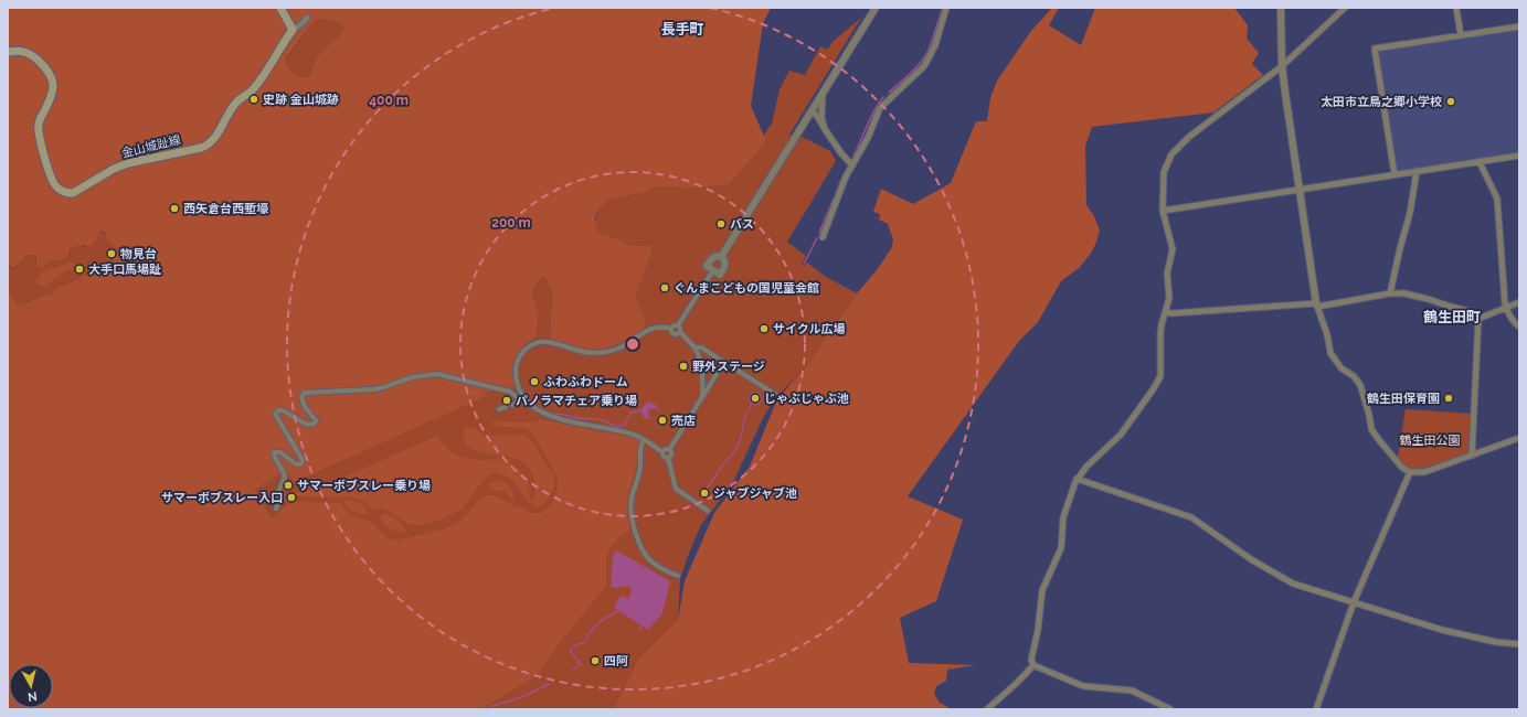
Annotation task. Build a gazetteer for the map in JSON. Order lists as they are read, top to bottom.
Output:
{
  "streets": {
    "main road": ["金山城趾線"]
  },
  "districts": ["長手町", "鶴生田町"],
  "parks": ["鶴生田公園"],
  "places": [
    "史跡 金山城跡",
    "太田市立鳥之郷小学校",
    "西矢倉台西塹壕",
    "バス",
    "物見台",
    "大手口馬場趾",
    "ぐんまこどもの国児童会館",
    "サイクル広場",
    "野外ステージ",
    "ふわふわドーム",
    "じゃぶじゃぶ池",
    "鶴生田保育園",
    "パノラマチェア乗り場",
    "売店",
    "サマーボブスレー乗り場",
    "ジャブジャブ池",
    "サマーボブスレー入口",
    "四阿"
  ],
  "north": "bottom",
  "rings": ["400 m", "200 m"]
}
